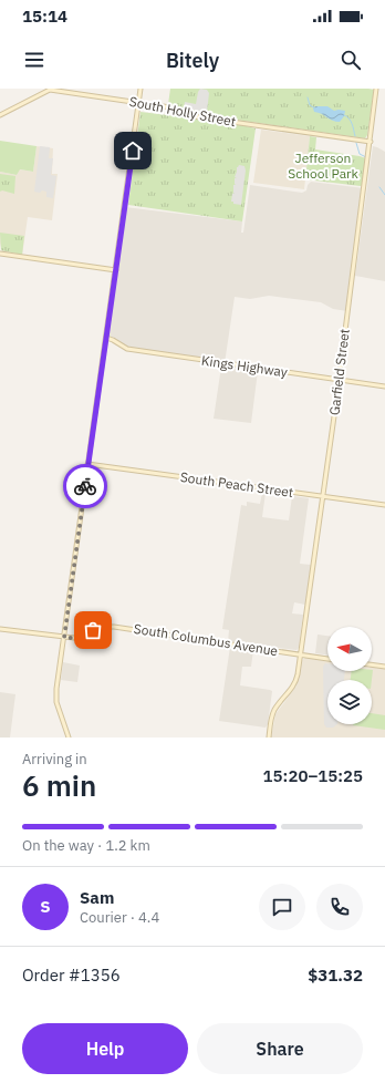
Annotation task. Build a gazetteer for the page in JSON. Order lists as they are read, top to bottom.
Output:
{
  "streets": {
    "main road": [
      "South Holly Street",
      "Kings Highway",
      "Garfield Street",
      "South Peach Street",
      "South Columbus Avenue"
    ]
  },
  "crossings": [
    ["South Holly Street", "Garfield Street"],
    ["Kings Highway", "Garfield Street"],
    ["Garfield Street", "South Peach Street"],
    ["Garfield Street", "South Columbus Avenue"]
  ],
  "parks": ["Jefferson School Park"],
  "north": "left",
  "page": {
    "status": "15:14",
    "header": "Bitely",
    "heading": ["6 min", "Arriving in", "15:20–15:25"],
    "panel": [
      "Sam",
      "Courier · 4.4",
      "Order #1356",
      "$31.32"
    ],
    "bar": "On the way · 1.2 km",
    "round": "S",
    "buttons": ["Help", "Share"]
  }
}
